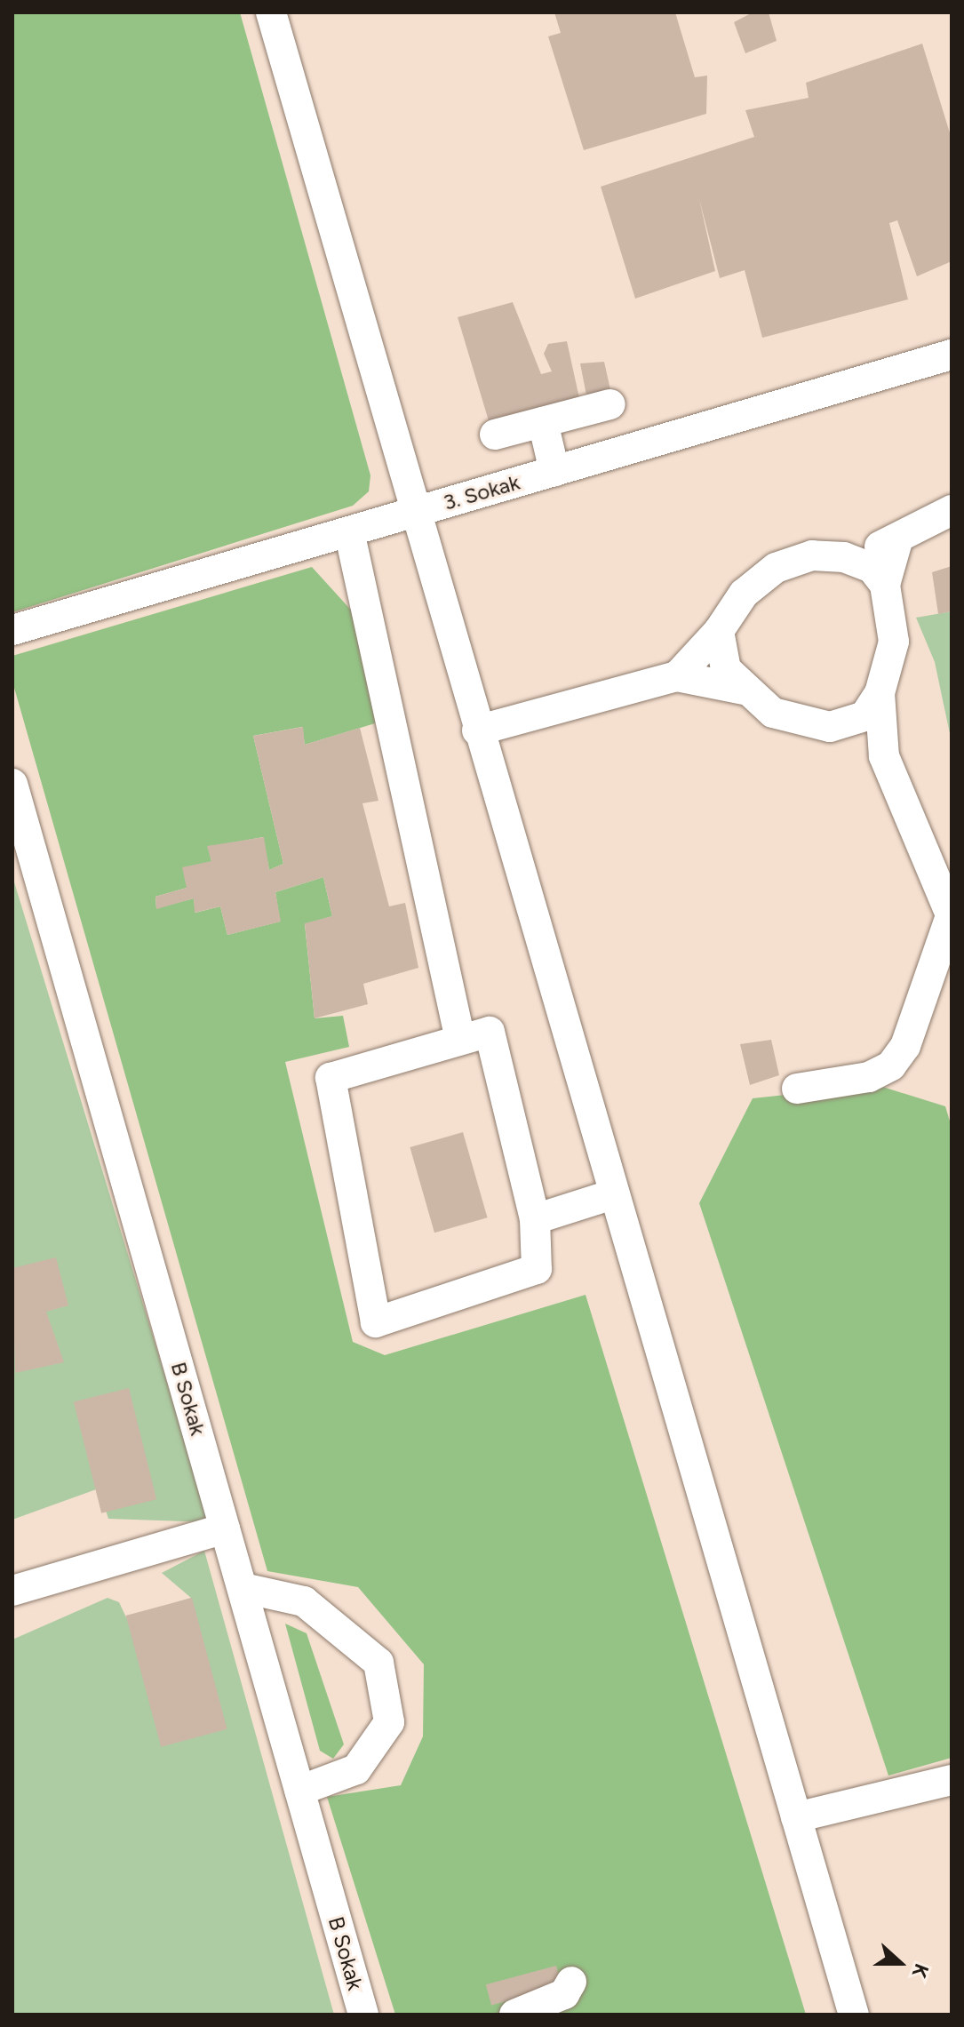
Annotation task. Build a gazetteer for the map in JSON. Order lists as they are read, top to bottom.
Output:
{
  "streets": {
    "street": ["3. Sokak", "B Sokak"]
  },
  "north": "right"
}
